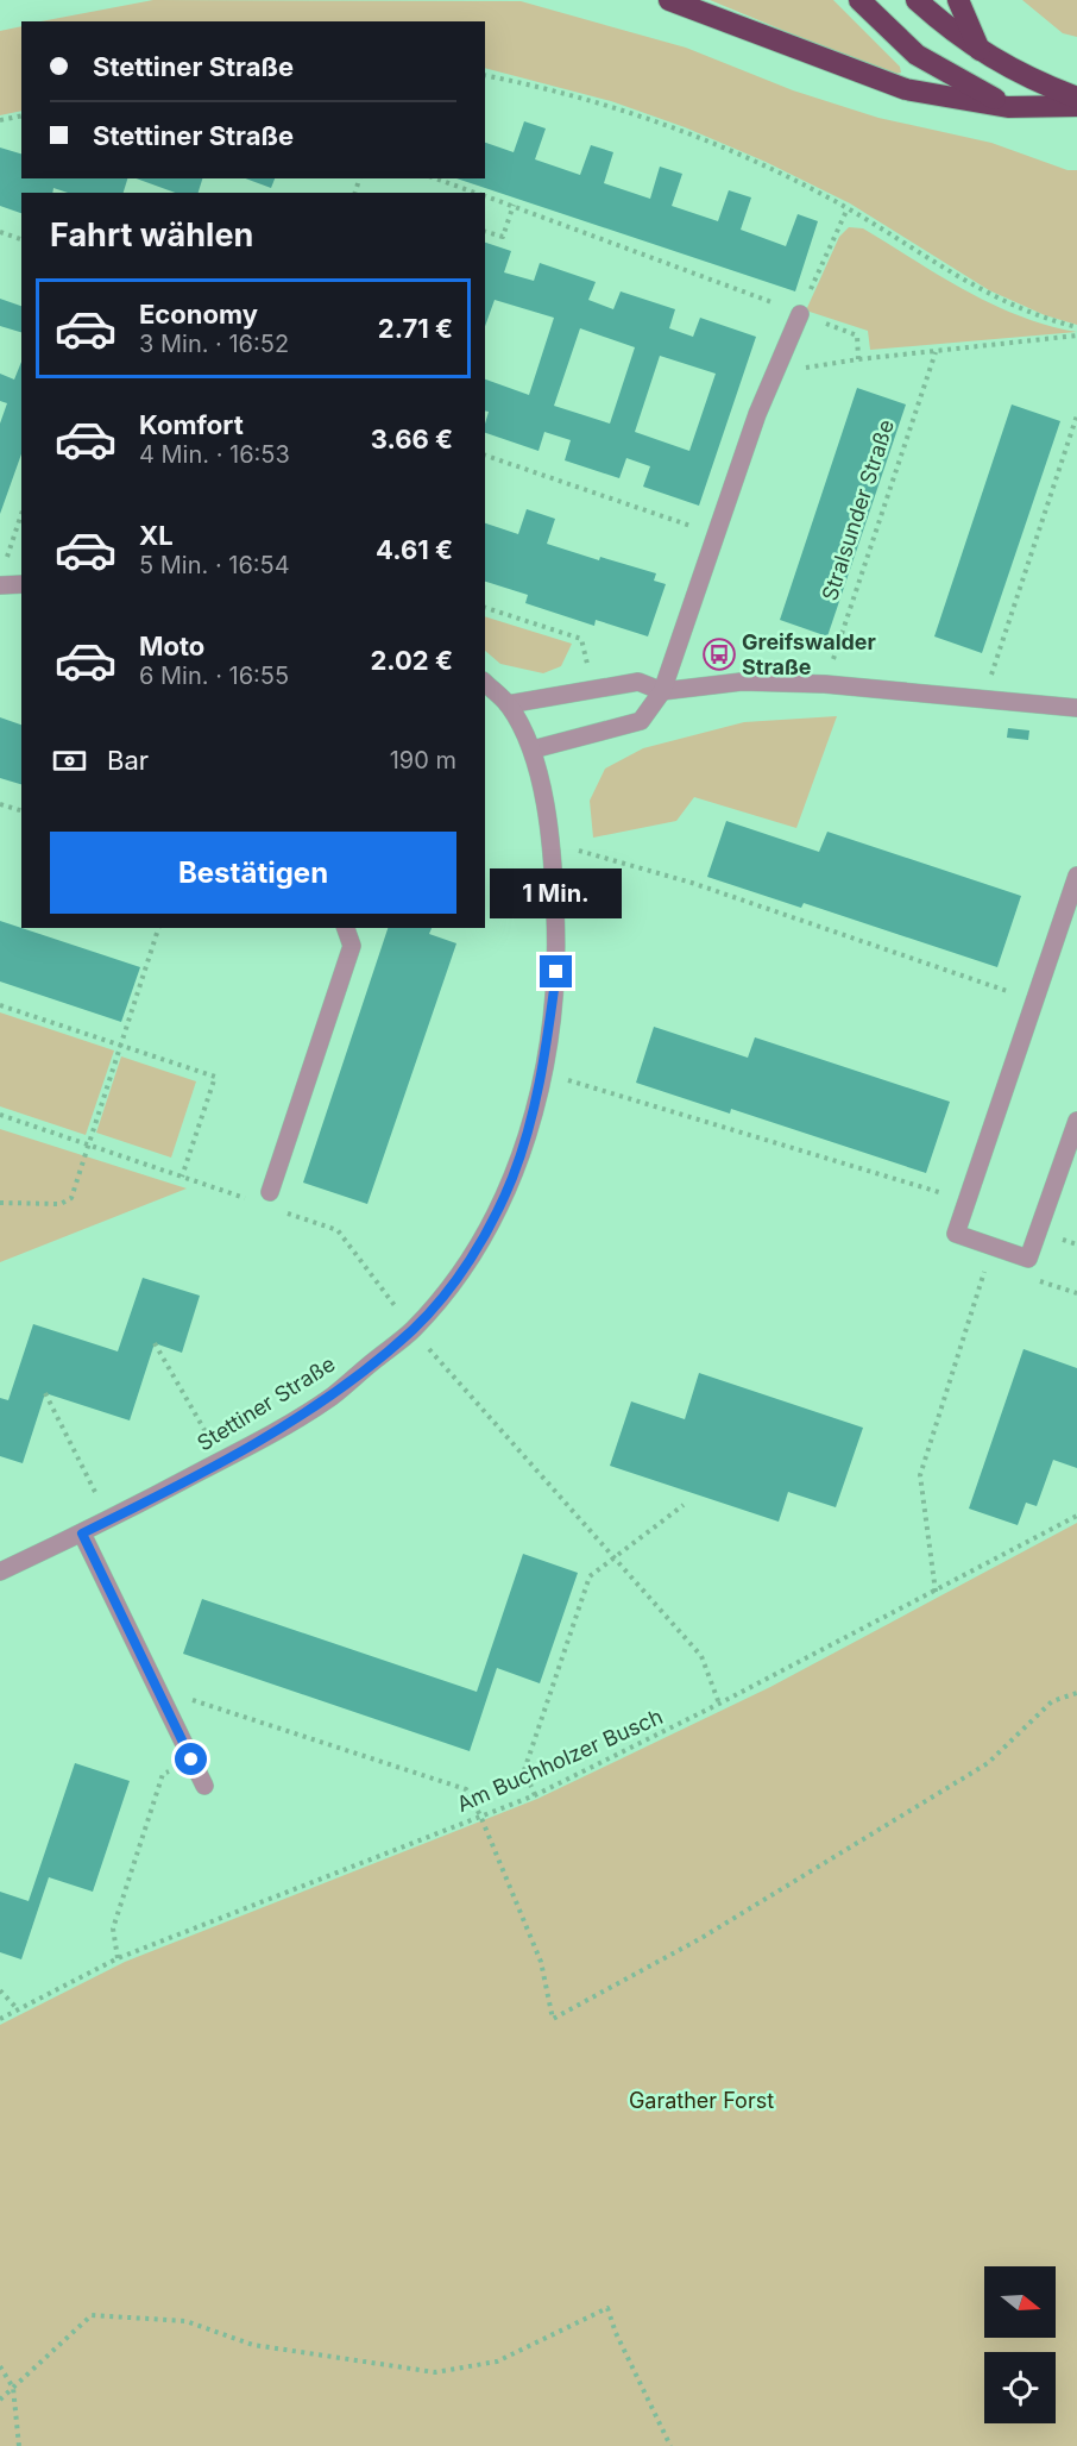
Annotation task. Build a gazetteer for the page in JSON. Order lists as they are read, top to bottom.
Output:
{
  "streets": {
    "street": ["Stettiner Straße"],
    "path": ["Stralsunder Straße", "Am Buchholzer Busch"]
  },
  "parks": ["Garather Forst"],
  "places": {
    "bus stop": ["Greifswalder Straße"]
  },
  "north": "right",
  "page": {
    "banner": ["Stettiner Straße", "Stettiner Straße"],
    "heading": "Fahrt wählen",
    "list": [
      {
        "name": "Economy",
        "note": "3 Min. · 16:52",
        "value": "2.71 €"
      },
      {
        "name": "Komfort",
        "note": "4 Min. · 16:53",
        "value": "3.66 €"
      },
      {
        "name": "XL",
        "note": "5 Min. · 16:54",
        "value": "4.61 €"
      },
      {
        "name": "Moto",
        "note": "6 Min. · 16:55",
        "value": "2.02 €"
      }
    ],
    "pay": ["Bar", "190 m"],
    "buttons": "Bestätigen",
    "bubble": "1 Min."
  }
}
